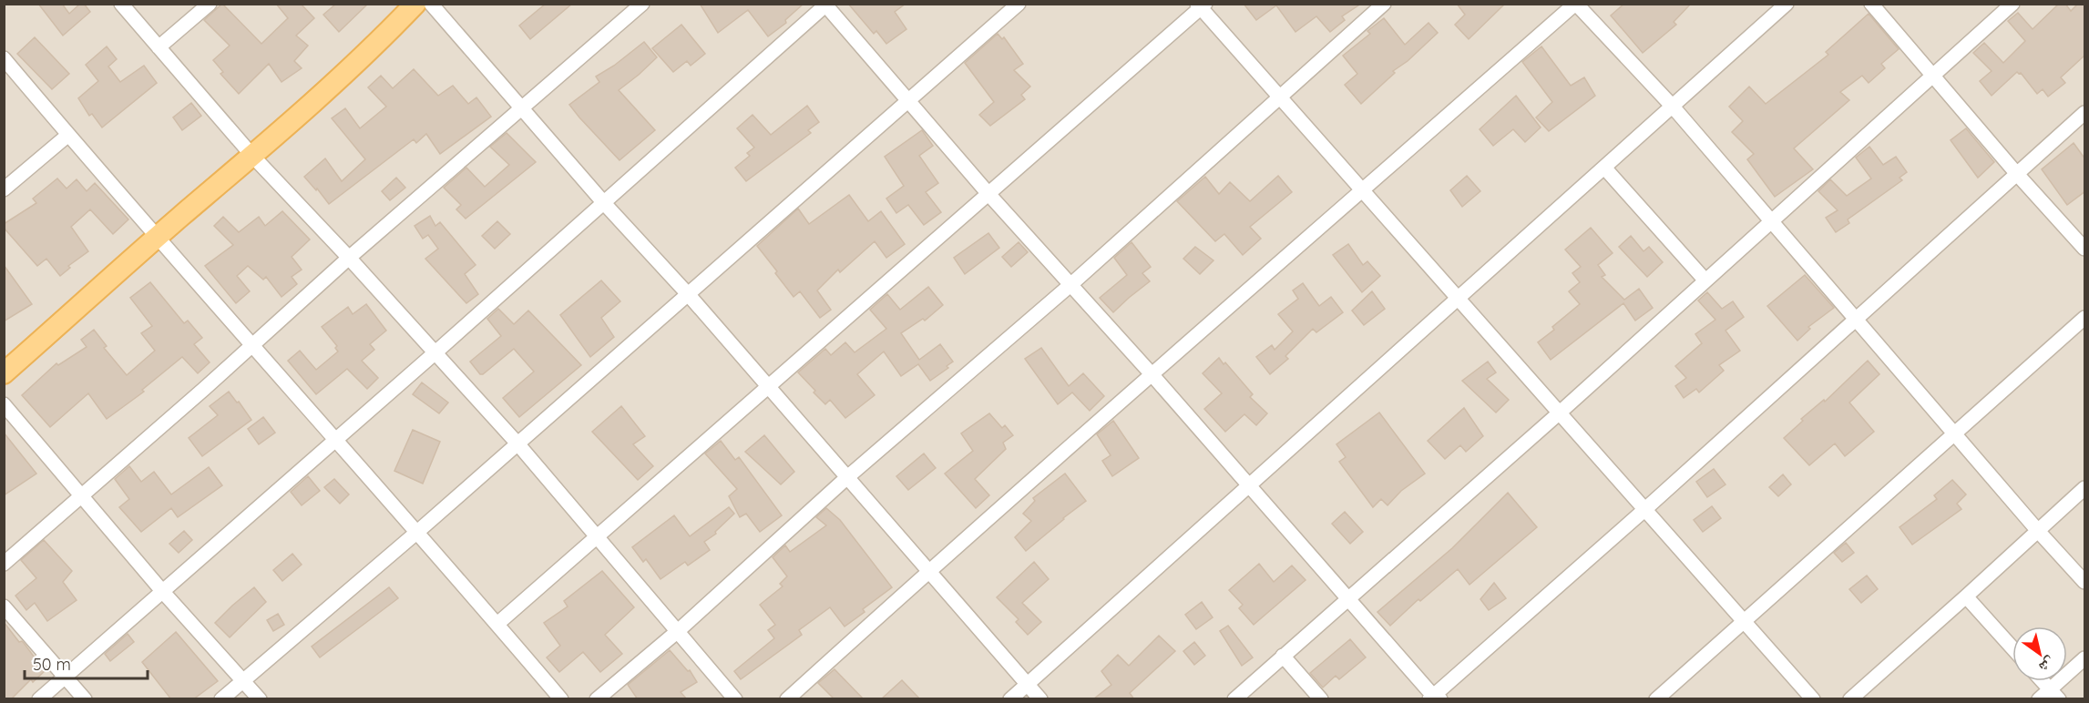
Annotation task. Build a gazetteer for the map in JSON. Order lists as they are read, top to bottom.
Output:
{
  "scale_bar": "50 m",
  "north": "bottom right"
}
